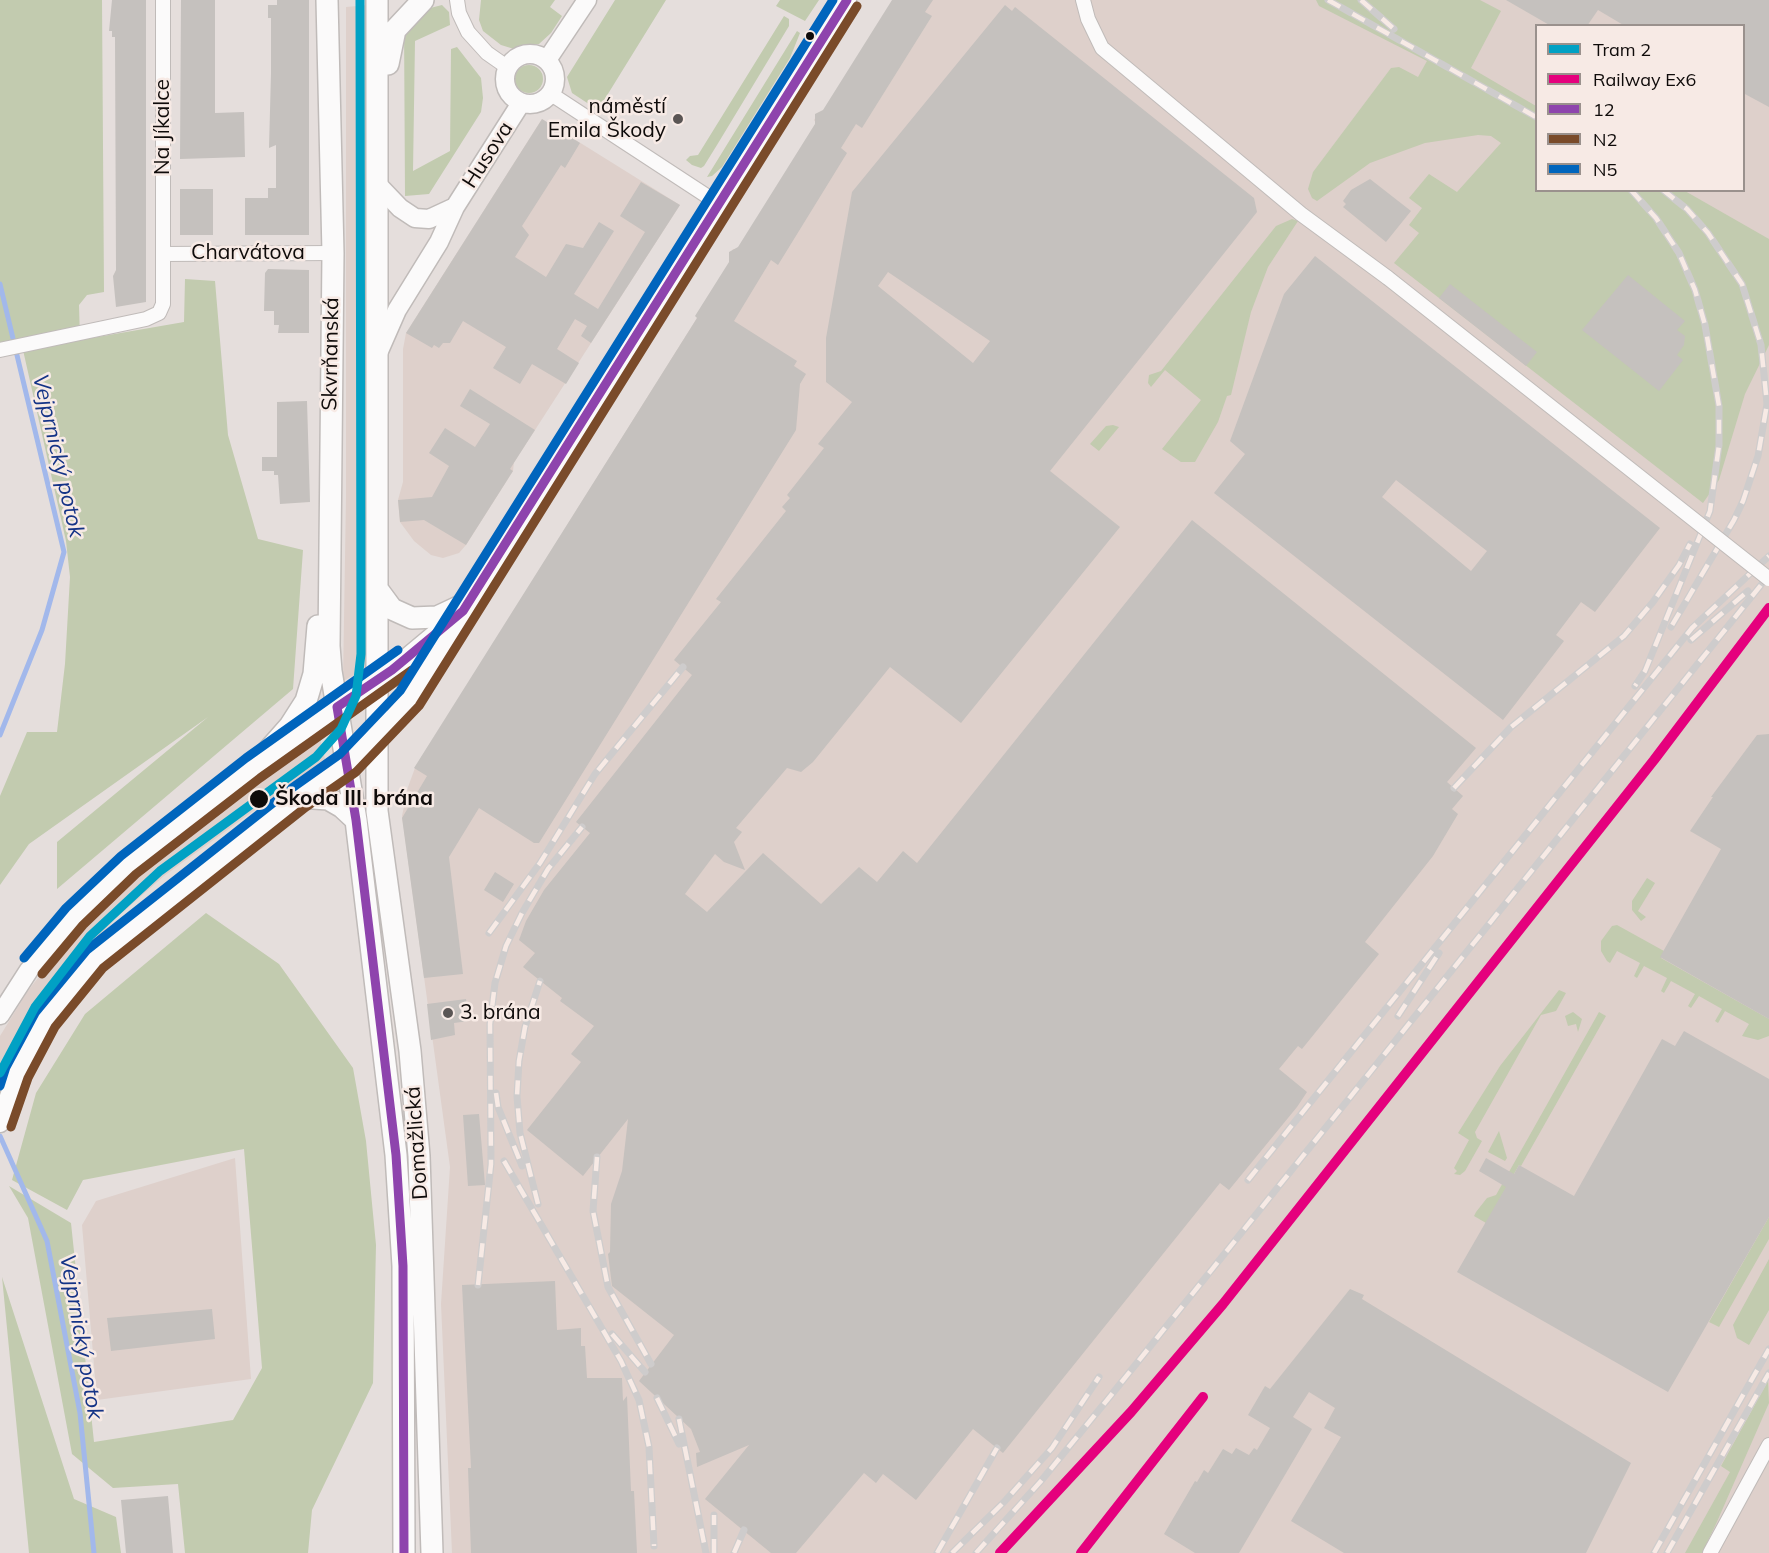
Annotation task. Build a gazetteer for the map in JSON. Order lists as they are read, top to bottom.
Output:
{
  "streets": {
    "main road": ["Skvrňanská", "Domažlická"],
    "street": ["Na Jíkalce", "Husova", "Charvátova"]
  },
  "crossings": [
    ["Na Jíkalce", "Charvátova"],
    ["Charvátova", "Skvrňanská"],
    ["Skvrňanská", "Domažlická"]
  ],
  "water": ["Vejprnický potok"],
  "places": ["náměstí Emila Škody", "Škoda III. brána", "3. brána"],
  "lines": [
    "tram line 2",
    "transit line 12",
    "transit line N5",
    "transit line N2",
    "rail line Ex6"
  ],
  "legend": [
    "Tram 2",
    "Railway Ex6",
    "12",
    "N2",
    "N5"
  ]
}
